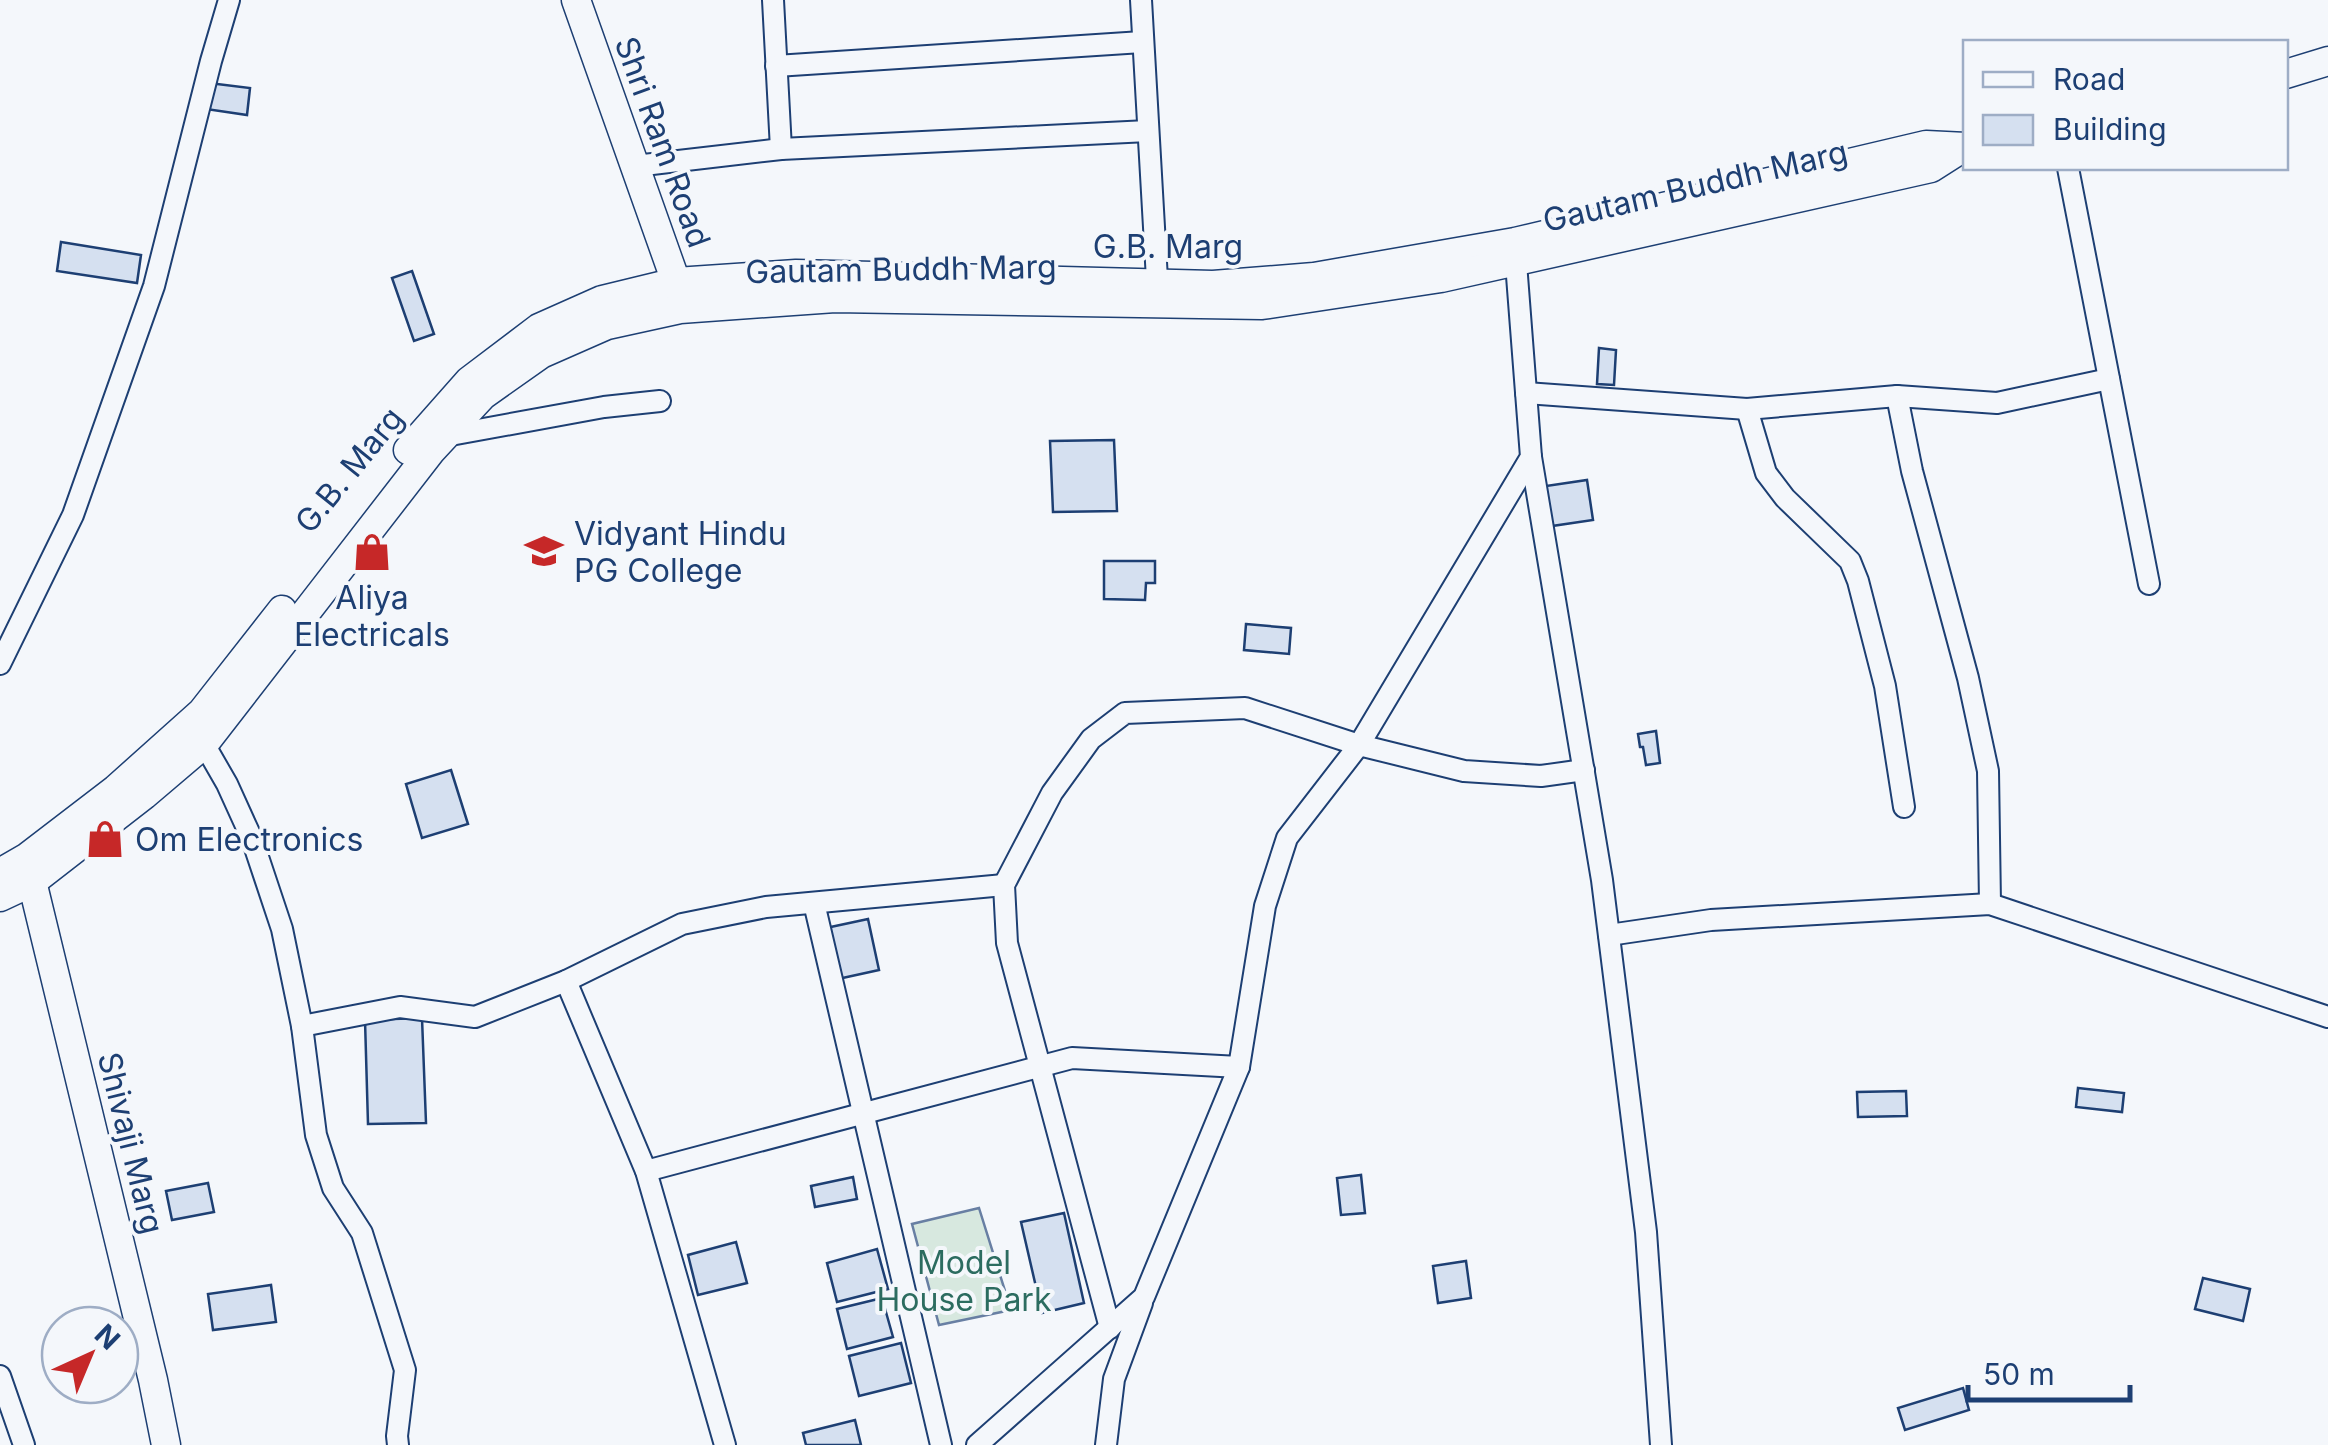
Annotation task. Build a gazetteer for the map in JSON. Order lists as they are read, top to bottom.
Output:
{
  "streets": {
    "street": ["Shri Ram Road", "G.B. Marg", "Shivaji Marg"]
  },
  "crossings": [
    ["Shri Ram Road", "G.B. Marg"],
    ["G.B. Marg", "Shivaji Marg"]
  ],
  "parks": ["Model House Park"],
  "places": {
    "school or university": ["Vidyant Hindu PG College"],
    "shop": ["Aliya Electricals", "Om Electronics"]
  },
  "legend": ["Road", "Building"],
  "scale_bar": "50 m",
  "north": "top right"
}
